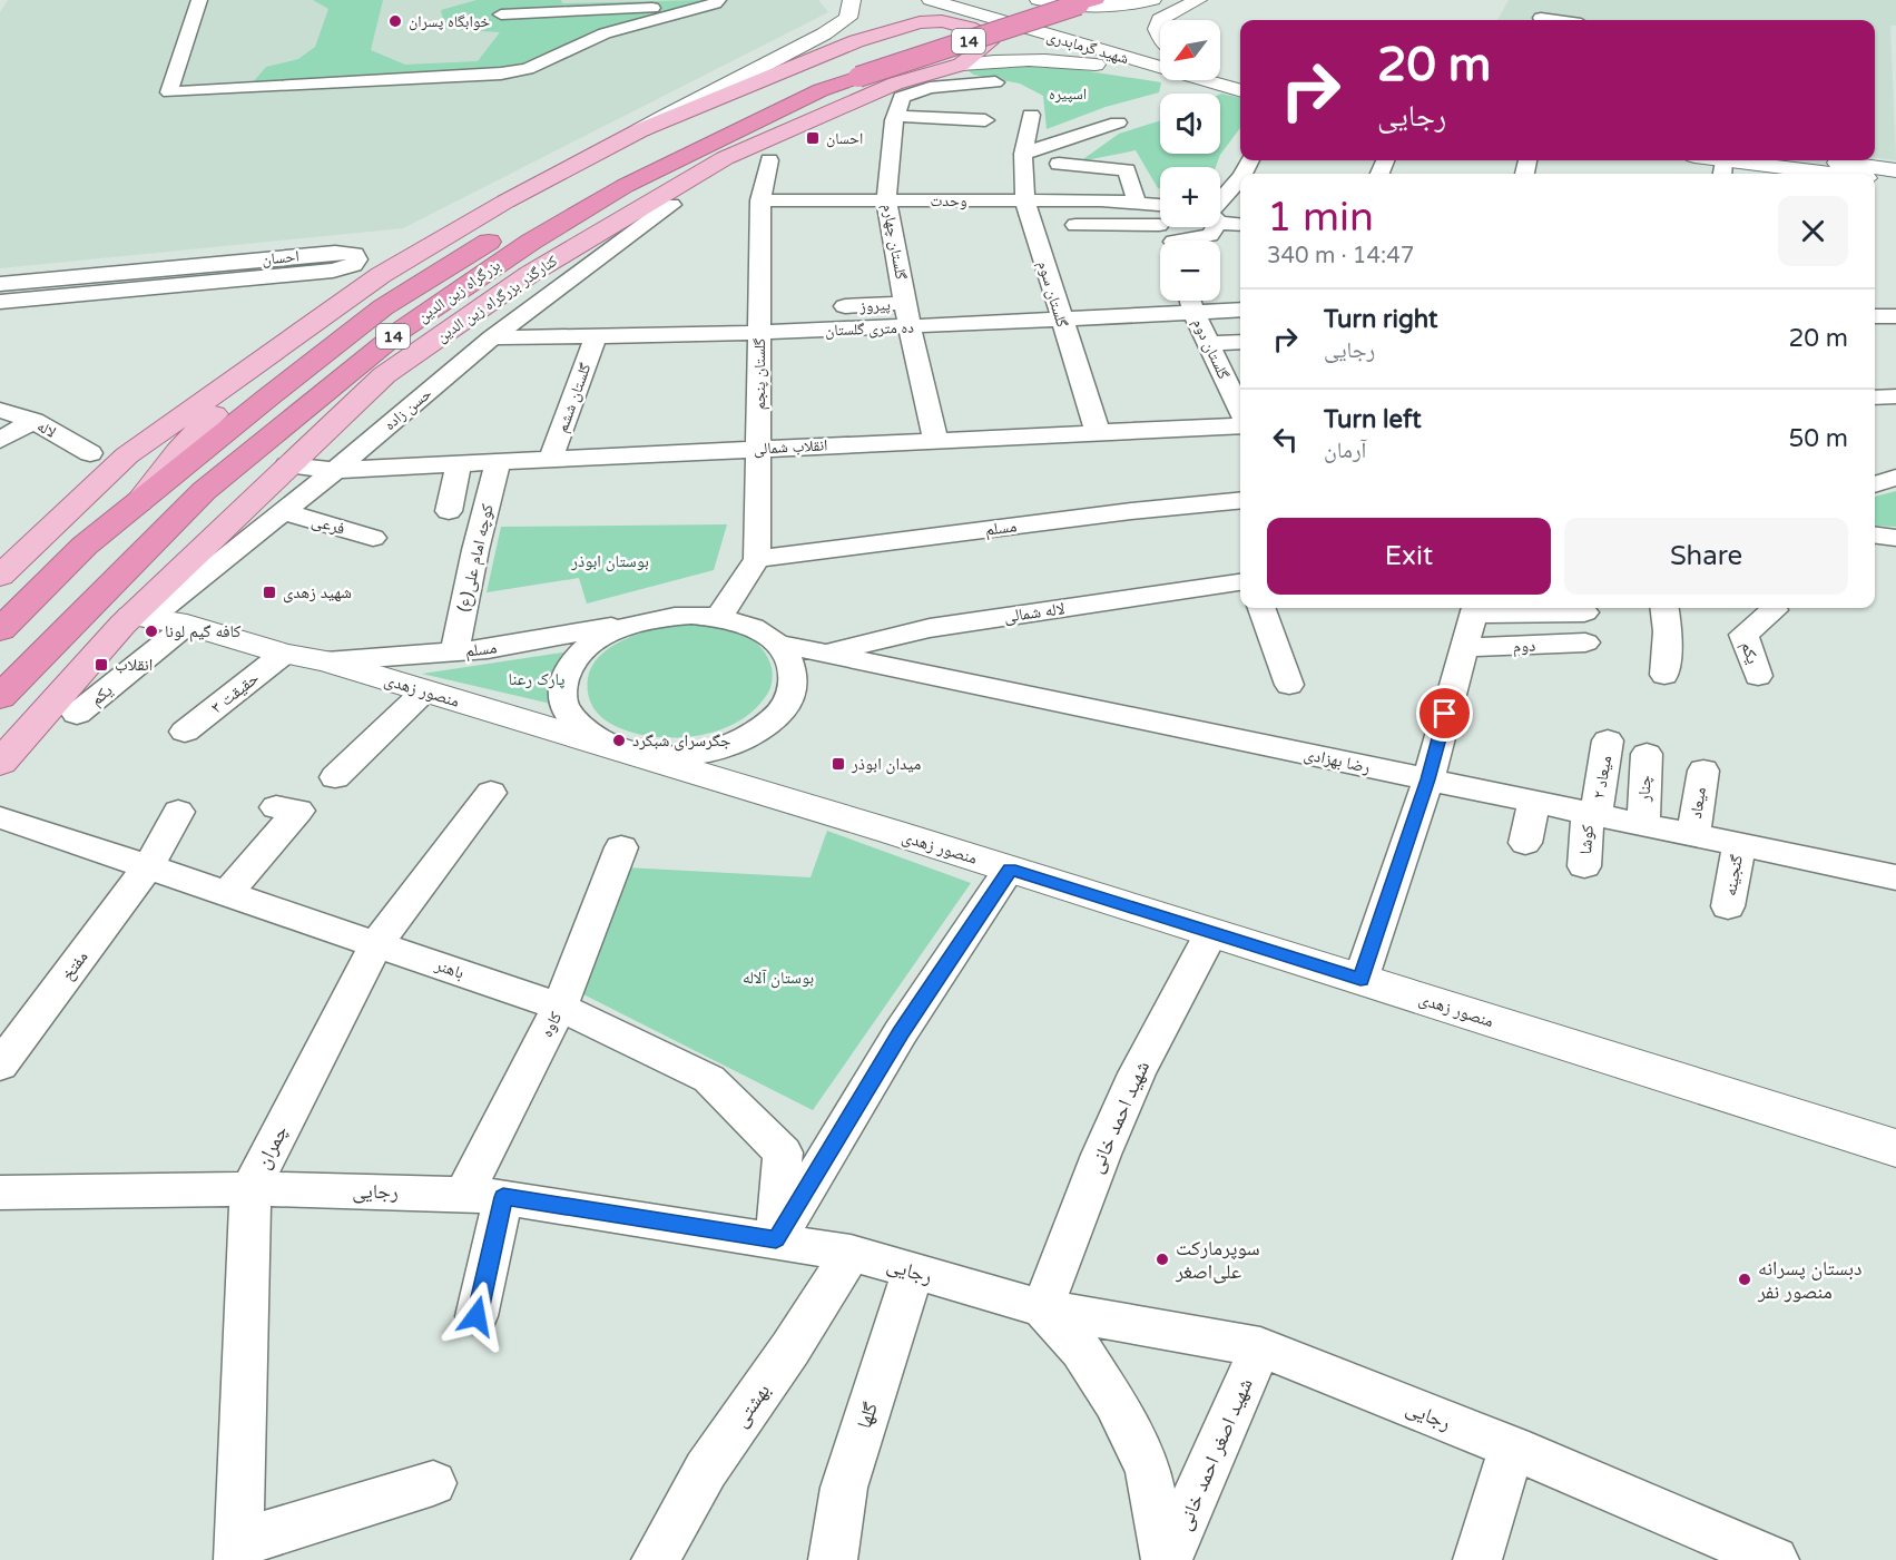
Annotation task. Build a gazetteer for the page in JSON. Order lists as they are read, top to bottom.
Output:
{
  "streets": {
    "highway": ["14", "بزرگراه زین الدین"],
    "main road": ["شهید گرمابدری", "کنارگذر بزرگراه زین الدین", "منصور زهدی"],
    "street": [
      "وحدت",
      "گلستان چهارم",
      "احسان",
      "گلستان سوم",
      "پیروز",
      "ده متری گلستان",
      "گلستان دوم",
      "گلستان پنجم",
      "گلستان ششم",
      "حسن زاده",
      "لاله",
      "انقلاب شمالی",
      "فرعی",
      "مسلم",
      "کوچه امام علی(ع)",
      "لاله شمالی",
      "دوم",
      "یکم",
      "حقیقت ۳",
      "رضا بهزادی",
      "میعاد ۲",
      "چنار",
      "میعاد",
      "کوشا",
      "گنجینه",
      "مفتخ",
      "باهنر",
      "کاوه",
      "شهید احمد خانی",
      "چمران",
      "رجایی",
      "بهشتی",
      "گلها",
      "شهید اصغر احمد خانی"
    ]
  },
  "crossings": [
    ["وحدت", "گلستان چهارم"],
    ["وحدت", "گلستان سوم"],
    ["وحدت", "گلستان پنجم"],
    ["گلستان چهارم", "پیروز"],
    ["گلستان چهارم", "ده متری گلستان"],
    ["گلستان چهارم", "انقلاب شمالی"],
    ["گلستان سوم", "ده متری گلستان"],
    ["گلستان سوم", "انقلاب شمالی"],
    ["کنارگذر بزرگراه زین الدین", "حسن زاده"],
    ["کنارگذر بزرگراه زین الدین", "انقلاب شمالی"],
    ["کنارگذر بزرگراه زین الدین", "منصور زهدی"],
    ["ده متری گلستان", "گلستان دوم"],
    ["ده متری گلستان", "گلستان پنجم"],
    ["ده متری گلستان", "گلستان ششم"],
    ["ده متری گلستان", "حسن زاده"],
    ["گلستان پنجم", "انقلاب شمالی"],
    ["گلستان پنجم", "مسلم"],
    ["گلستان ششم", "انقلاب شمالی"],
    ["حسن زاده", "انقلاب شمالی"],
    ["حسن زاده", "فرعی"],
    ["حسن زاده", "منصور زهدی"],
    ["انقلاب شمالی", "کوچه امام علی(ع)"],
    ["مسلم", "کوچه امام علی(ع)"],
    ["مسلم", "منصور زهدی"],
    ["مسلم", "رضا بهزادی"],
    ["لاله شمالی", "رضا بهزادی"],
    ["یکم", "منصور زهدی"],
    ["منصور زهدی", "حقیقت ۳"],
    ["منصور زهدی", "رضا بهزادی"],
    ["منصور زهدی", "شهید احمد خانی"],
    ["رضا بهزادی", "میعاد ۲"],
    ["رضا بهزادی", "چنار"],
    ["رضا بهزادی", "میعاد"],
    ["رضا بهزادی", "کوشا"],
    ["رضا بهزادی", "گنجینه"],
    ["میعاد ۲", "کوشا"],
    ["مفتخ", "باهنر"],
    ["باهنر", "کاوه"],
    ["باهنر", "چمران"],
    ["باهنر", "رجایی"],
    ["کاوه", "رجایی"],
    ["شهید احمد خانی", "رجایی"],
    ["شهید احمد خانی", "شهید اصغر احمد خانی"],
    ["چمران", "رجایی"],
    ["رجایی", "بهشتی"],
    ["رجایی", "گلها"],
    ["رجایی", "شهید اصغر احمد خانی"]
  ],
  "parks": [
    "اسپیره",
    "بوستان ابوذر",
    "پارک رعنا",
    "بوستان آلاله"
  ],
  "places": {
    "other": [
      "خوابگاه پسران",
      "کافه گیم لونا",
      "جگرسرای شبگرد",
      "سوپرمارکت علی‌اصغر",
      "دبستان پسرانه منصور نفر"
    ],
    "transit": [
      "احسان",
      "شهید زهدی",
      "انقلاب",
      "میدان ابوذر"
    ]
  },
  "north": "bottom left",
  "page": {
    "map_buttons": ["+", "−"],
    "turn": ["20 m", "رجایی"],
    "heading": ["1 min", "340 m · 14:47"],
    "list": [
      {
        "name": "Turn right",
        "note": "رجایی",
        "value": "20 m"
      },
      {
        "name": "Turn left",
        "note": "آرمان",
        "value": "50 m"
      }
    ],
    "buttons": ["Exit", "Share"]
  }
}
